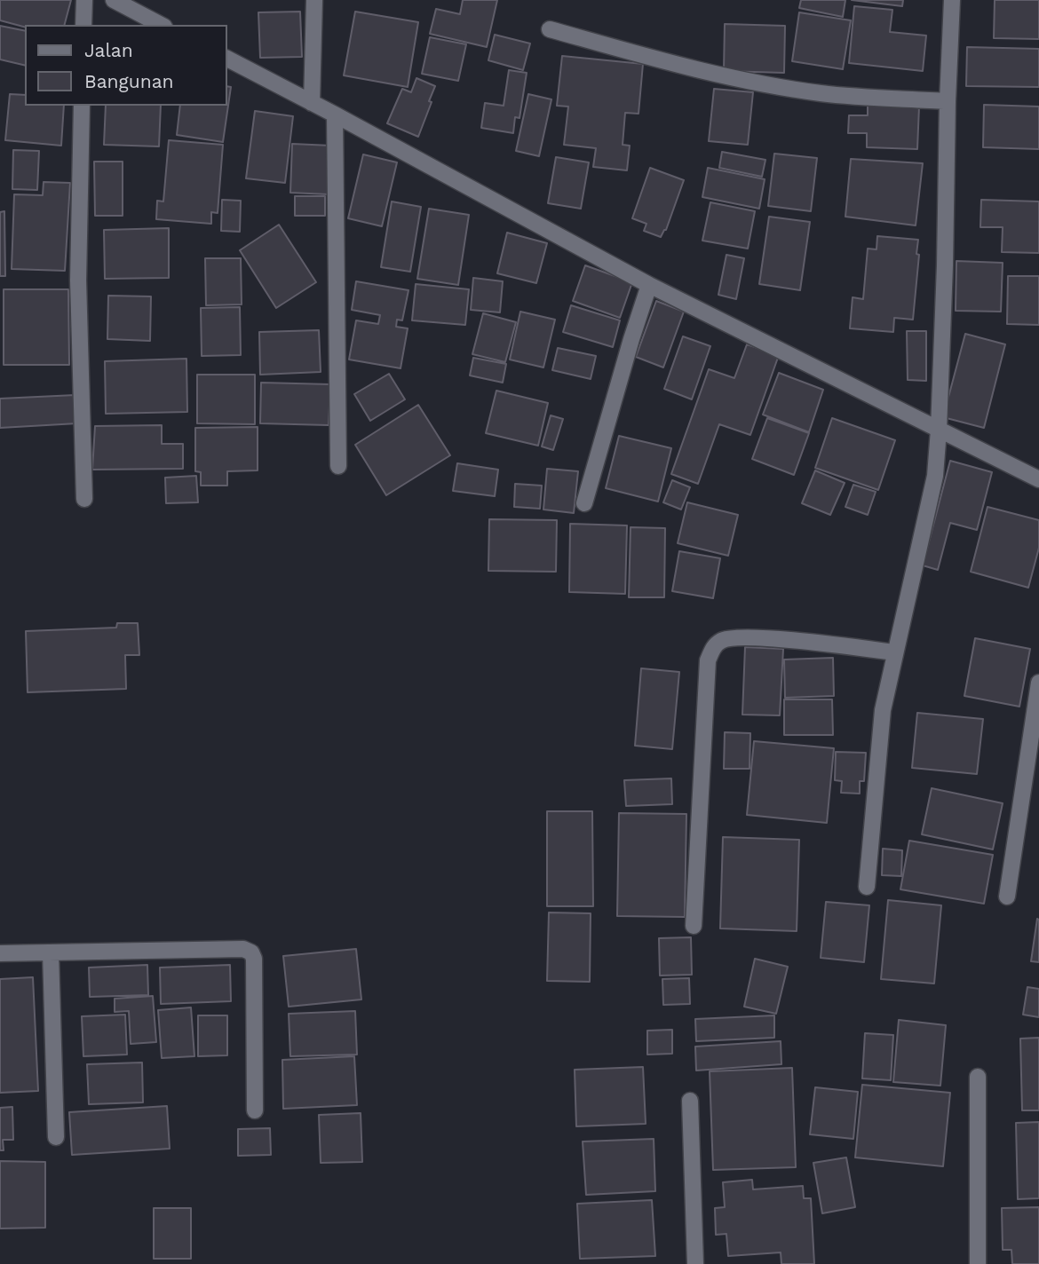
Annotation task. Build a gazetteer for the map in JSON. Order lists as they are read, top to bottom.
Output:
{
  "legend": ["Jalan", "Bangunan"]
}
